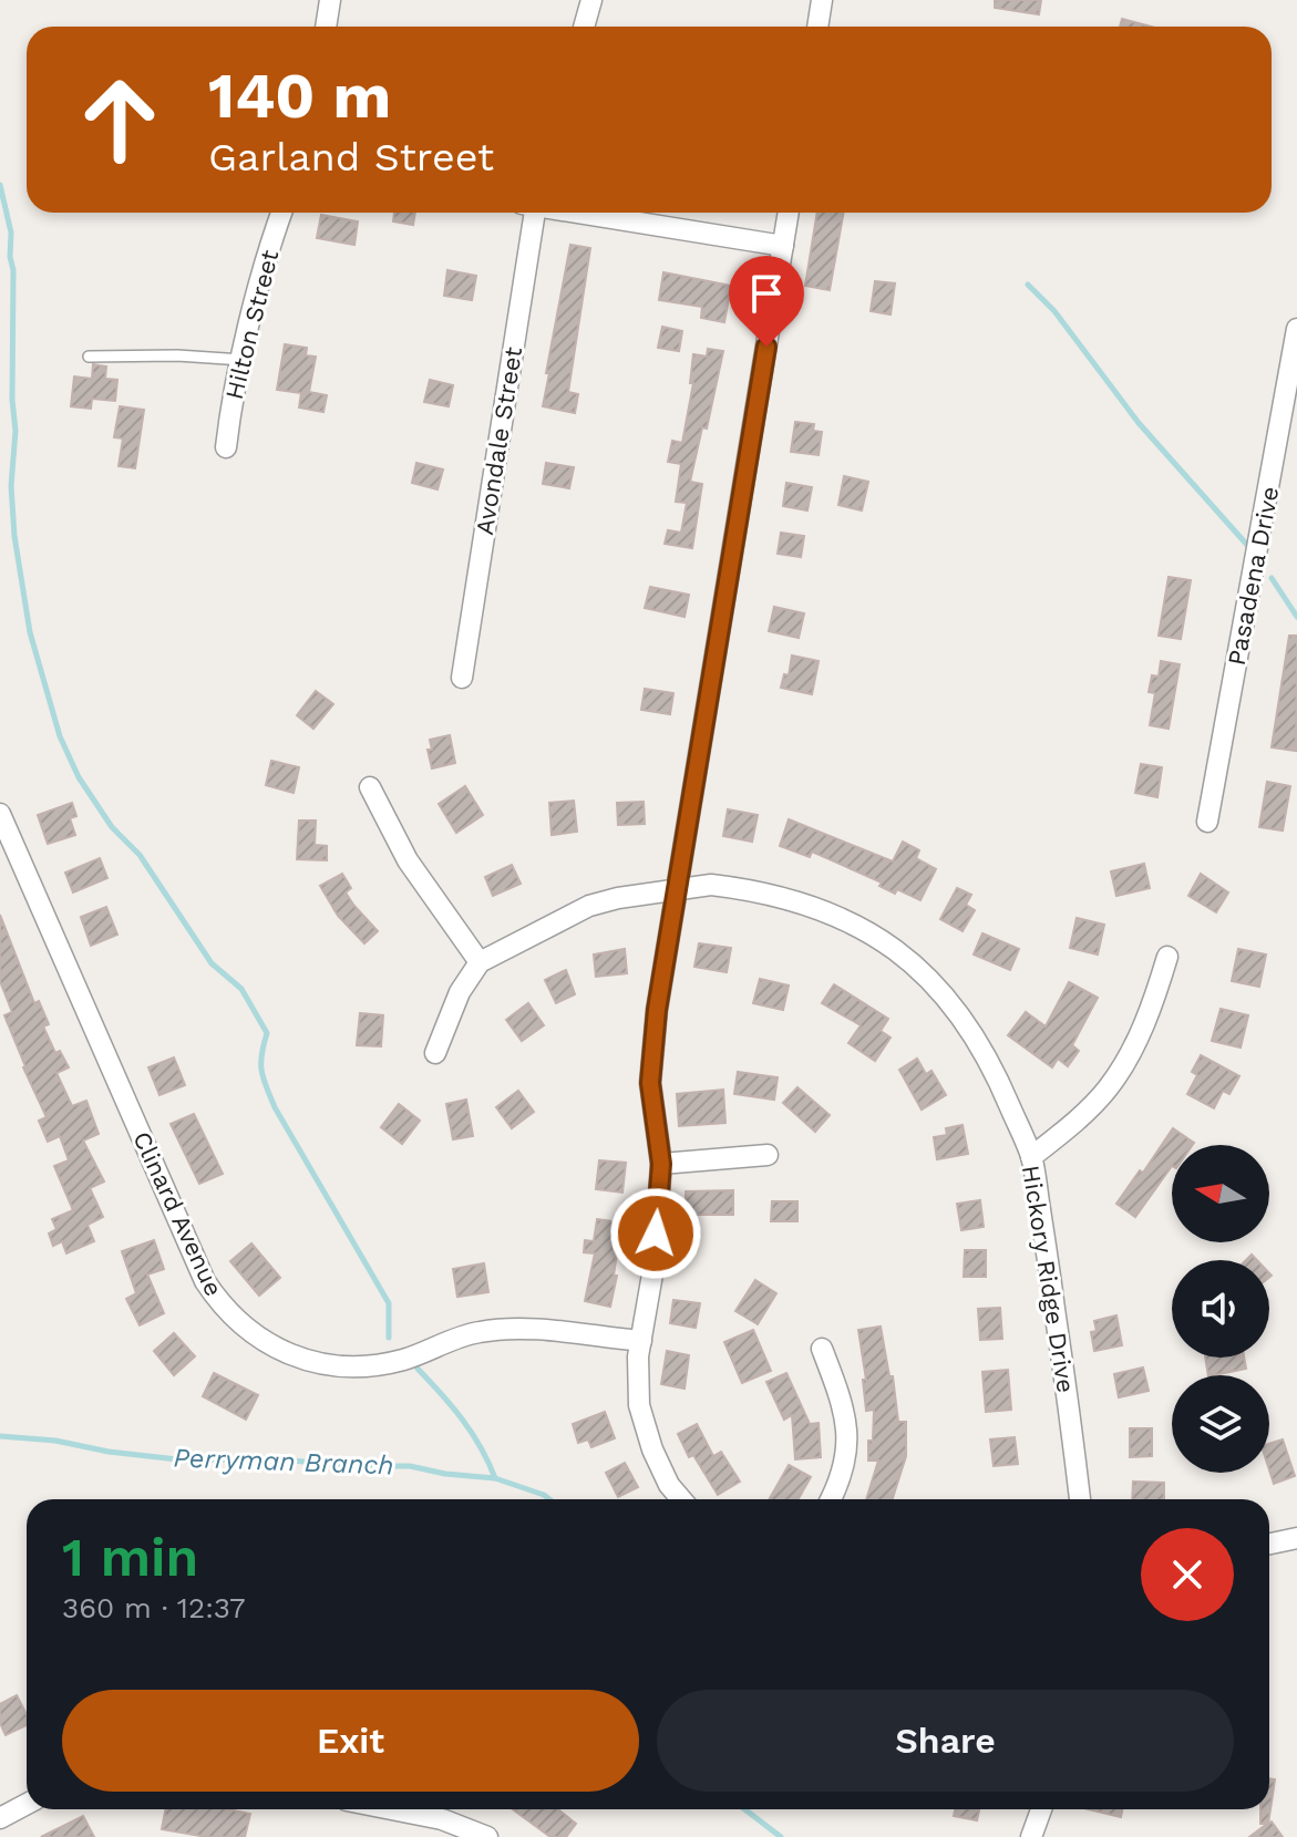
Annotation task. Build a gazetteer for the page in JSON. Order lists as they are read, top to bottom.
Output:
{
  "streets": {
    "street": [
      "Hilton Street",
      "Avondale Street",
      "Pasadena Drive",
      "Clinard Avenue",
      "Hickory Ridge Drive"
    ]
  },
  "water": ["Perryman Branch"],
  "north": "left",
  "page": {
    "turn": ["140 m", "Garland Street"],
    "heading": ["1 min", "360 m · 12:37"],
    "buttons": ["Exit", "Share"]
  }
}
